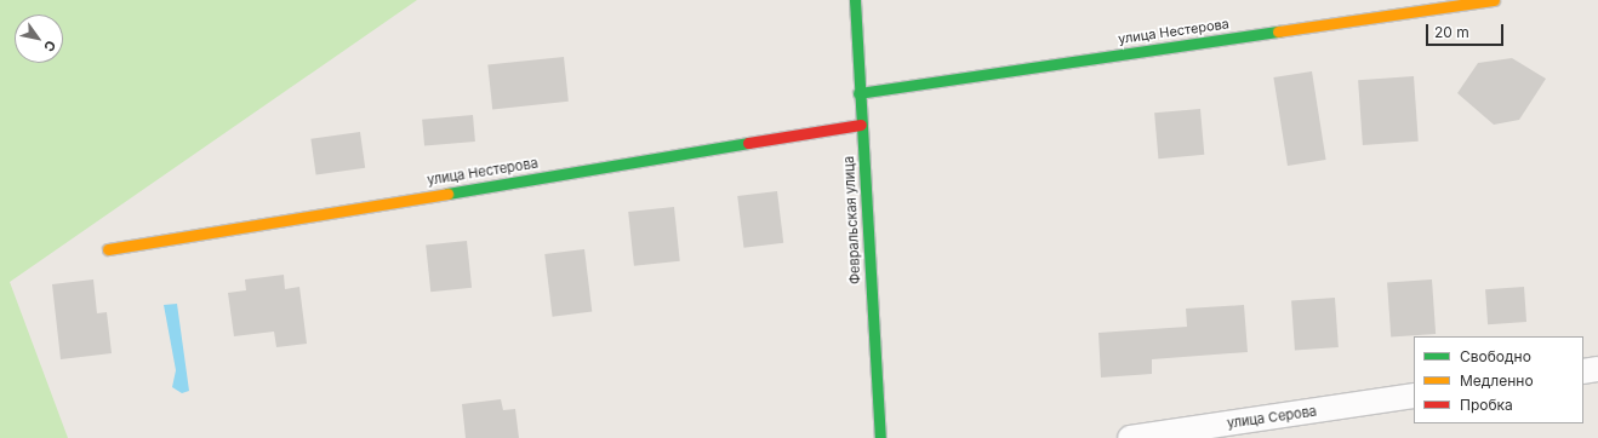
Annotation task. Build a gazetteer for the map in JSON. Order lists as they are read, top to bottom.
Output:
{
  "streets": {
    "street": ["улица Нестерова", "Февральская улица", "улица Серова"]
  },
  "crossings": [
    ["улица Нестерова", "Февральская улица"]
  ],
  "legend": ["Свободно", "Медленно", "Пробка"],
  "scale_bar": "20 m",
  "north": "bottom right"
}
